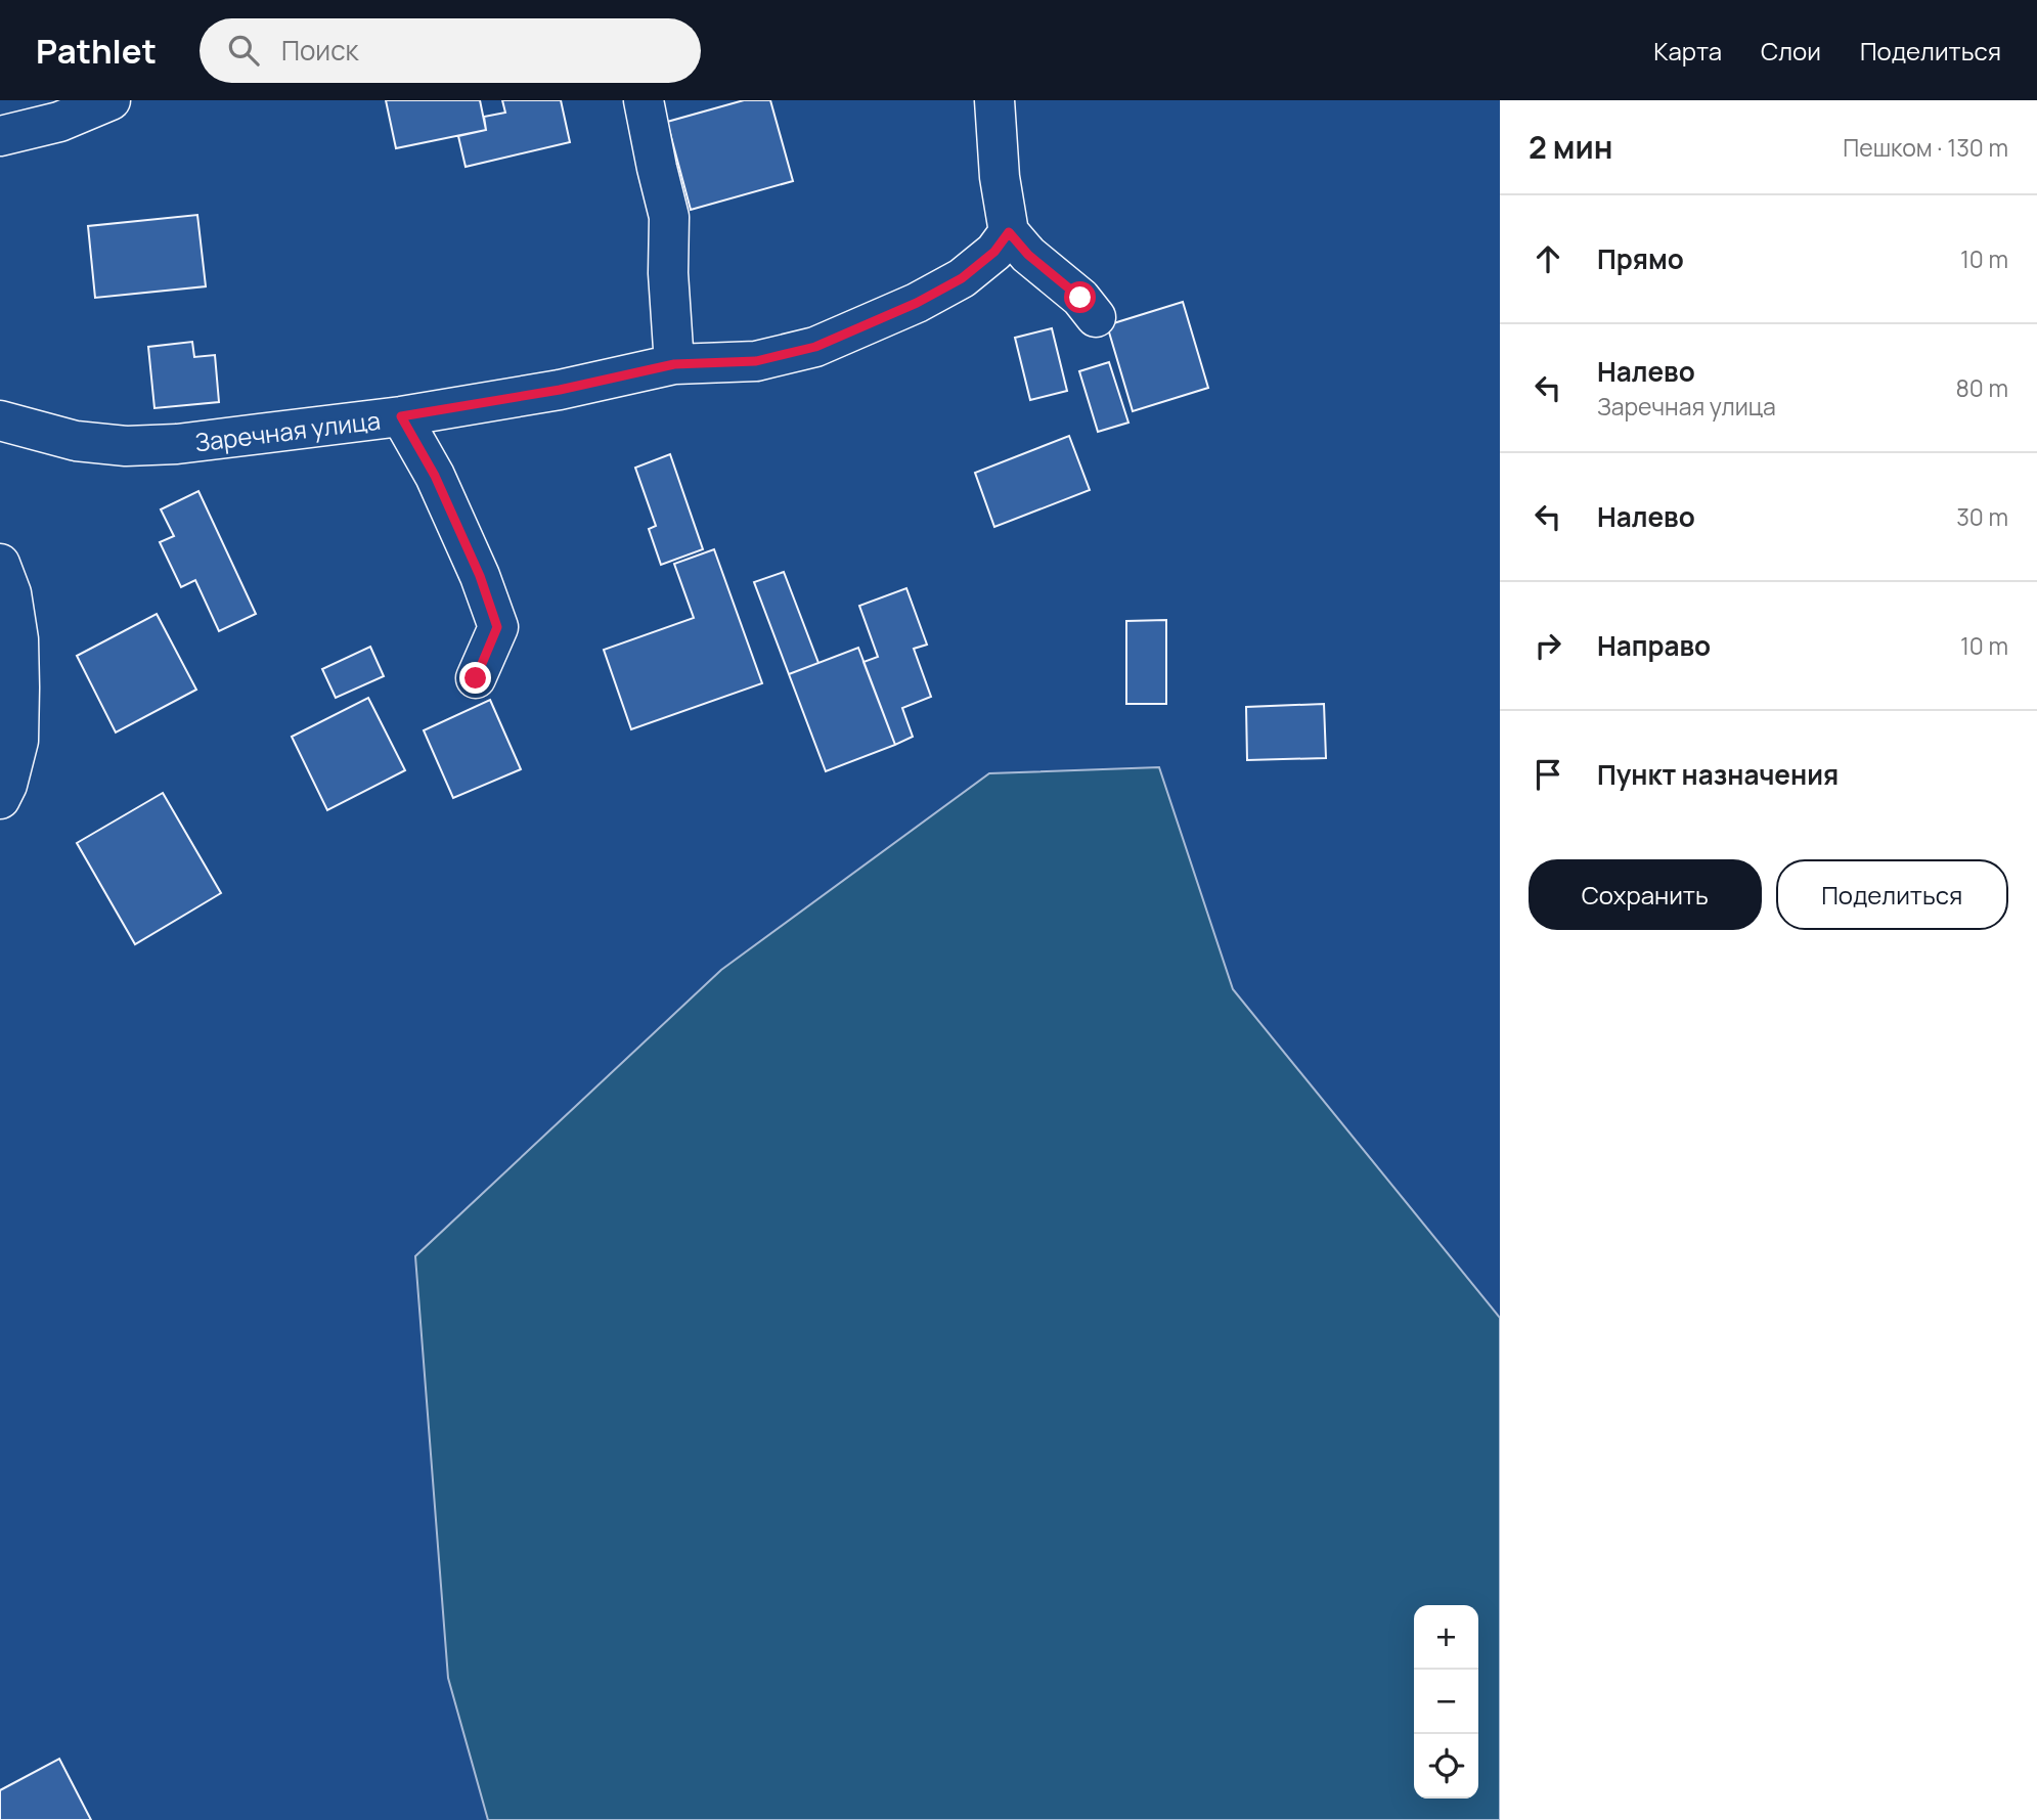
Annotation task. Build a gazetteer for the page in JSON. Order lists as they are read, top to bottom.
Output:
{
  "streets": {
    "street": ["Заречная улица"]
  },
  "page": {
    "header": "Pathlet",
    "search": "Поиск",
    "nav": ["Карта", "Слои", "Поделиться"],
    "heading": ["2 мин", "Пешком · 130 m"],
    "list": [
      ["Прямо", "10 m"],
      ["Налево", "Заречная улица", "80 m"],
      ["Налево", "30 m"],
      ["Направо", "10 m"],
      "Пункт назначения"
    ],
    "buttons": ["Сохранить", "Поделиться"],
    "map_buttons": ["+", "−"]
  }
}
